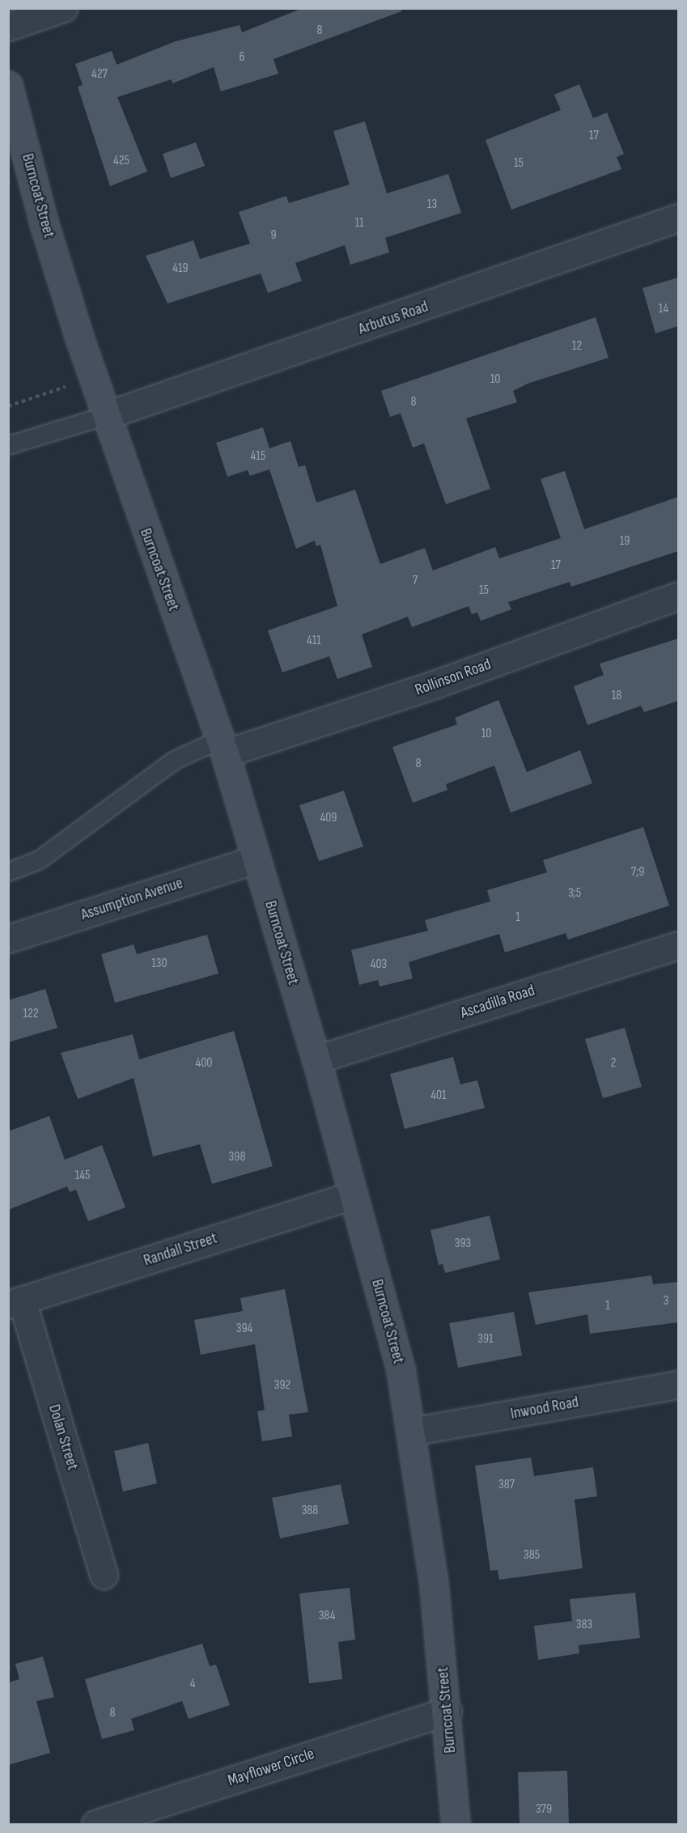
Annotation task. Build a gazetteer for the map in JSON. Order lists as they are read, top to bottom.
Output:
{
  "streets": {
    "main road": ["Burncoat Street"],
    "street": [
      "Arbutus Road",
      "Rollinson Road",
      "Assumption Avenue",
      "Ascadilla Road",
      "Randall Street",
      "Inwood Road",
      "Dolan Street",
      "Mayflower Circle"
    ]
  },
  "crossings": [
    ["Burncoat Street", "Arbutus Road"],
    ["Burncoat Street", "Rollinson Road"],
    ["Burncoat Street", "Assumption Avenue"],
    ["Burncoat Street", "Ascadilla Road"],
    ["Burncoat Street", "Randall Street"],
    ["Burncoat Street", "Inwood Road"],
    ["Burncoat Street", "Mayflower Circle"],
    ["Randall Street", "Dolan Street"]
  ],
  "house_numbers": [
    "8",
    "6",
    "427",
    "17",
    "425",
    "15",
    "13",
    "11",
    "9",
    "419",
    "14",
    "12",
    "10",
    "8",
    "415",
    "19",
    "17",
    "7",
    "15",
    "411",
    "18",
    "10",
    "8",
    "409",
    "7;9",
    "3;5",
    "1",
    "130",
    "403",
    "122",
    "400",
    "2",
    "401",
    "398",
    "145",
    "393",
    "3",
    "1",
    "394",
    "391",
    "392",
    "387",
    "388",
    "385",
    "384",
    "383",
    "4",
    "8",
    "379"
  ]
}
